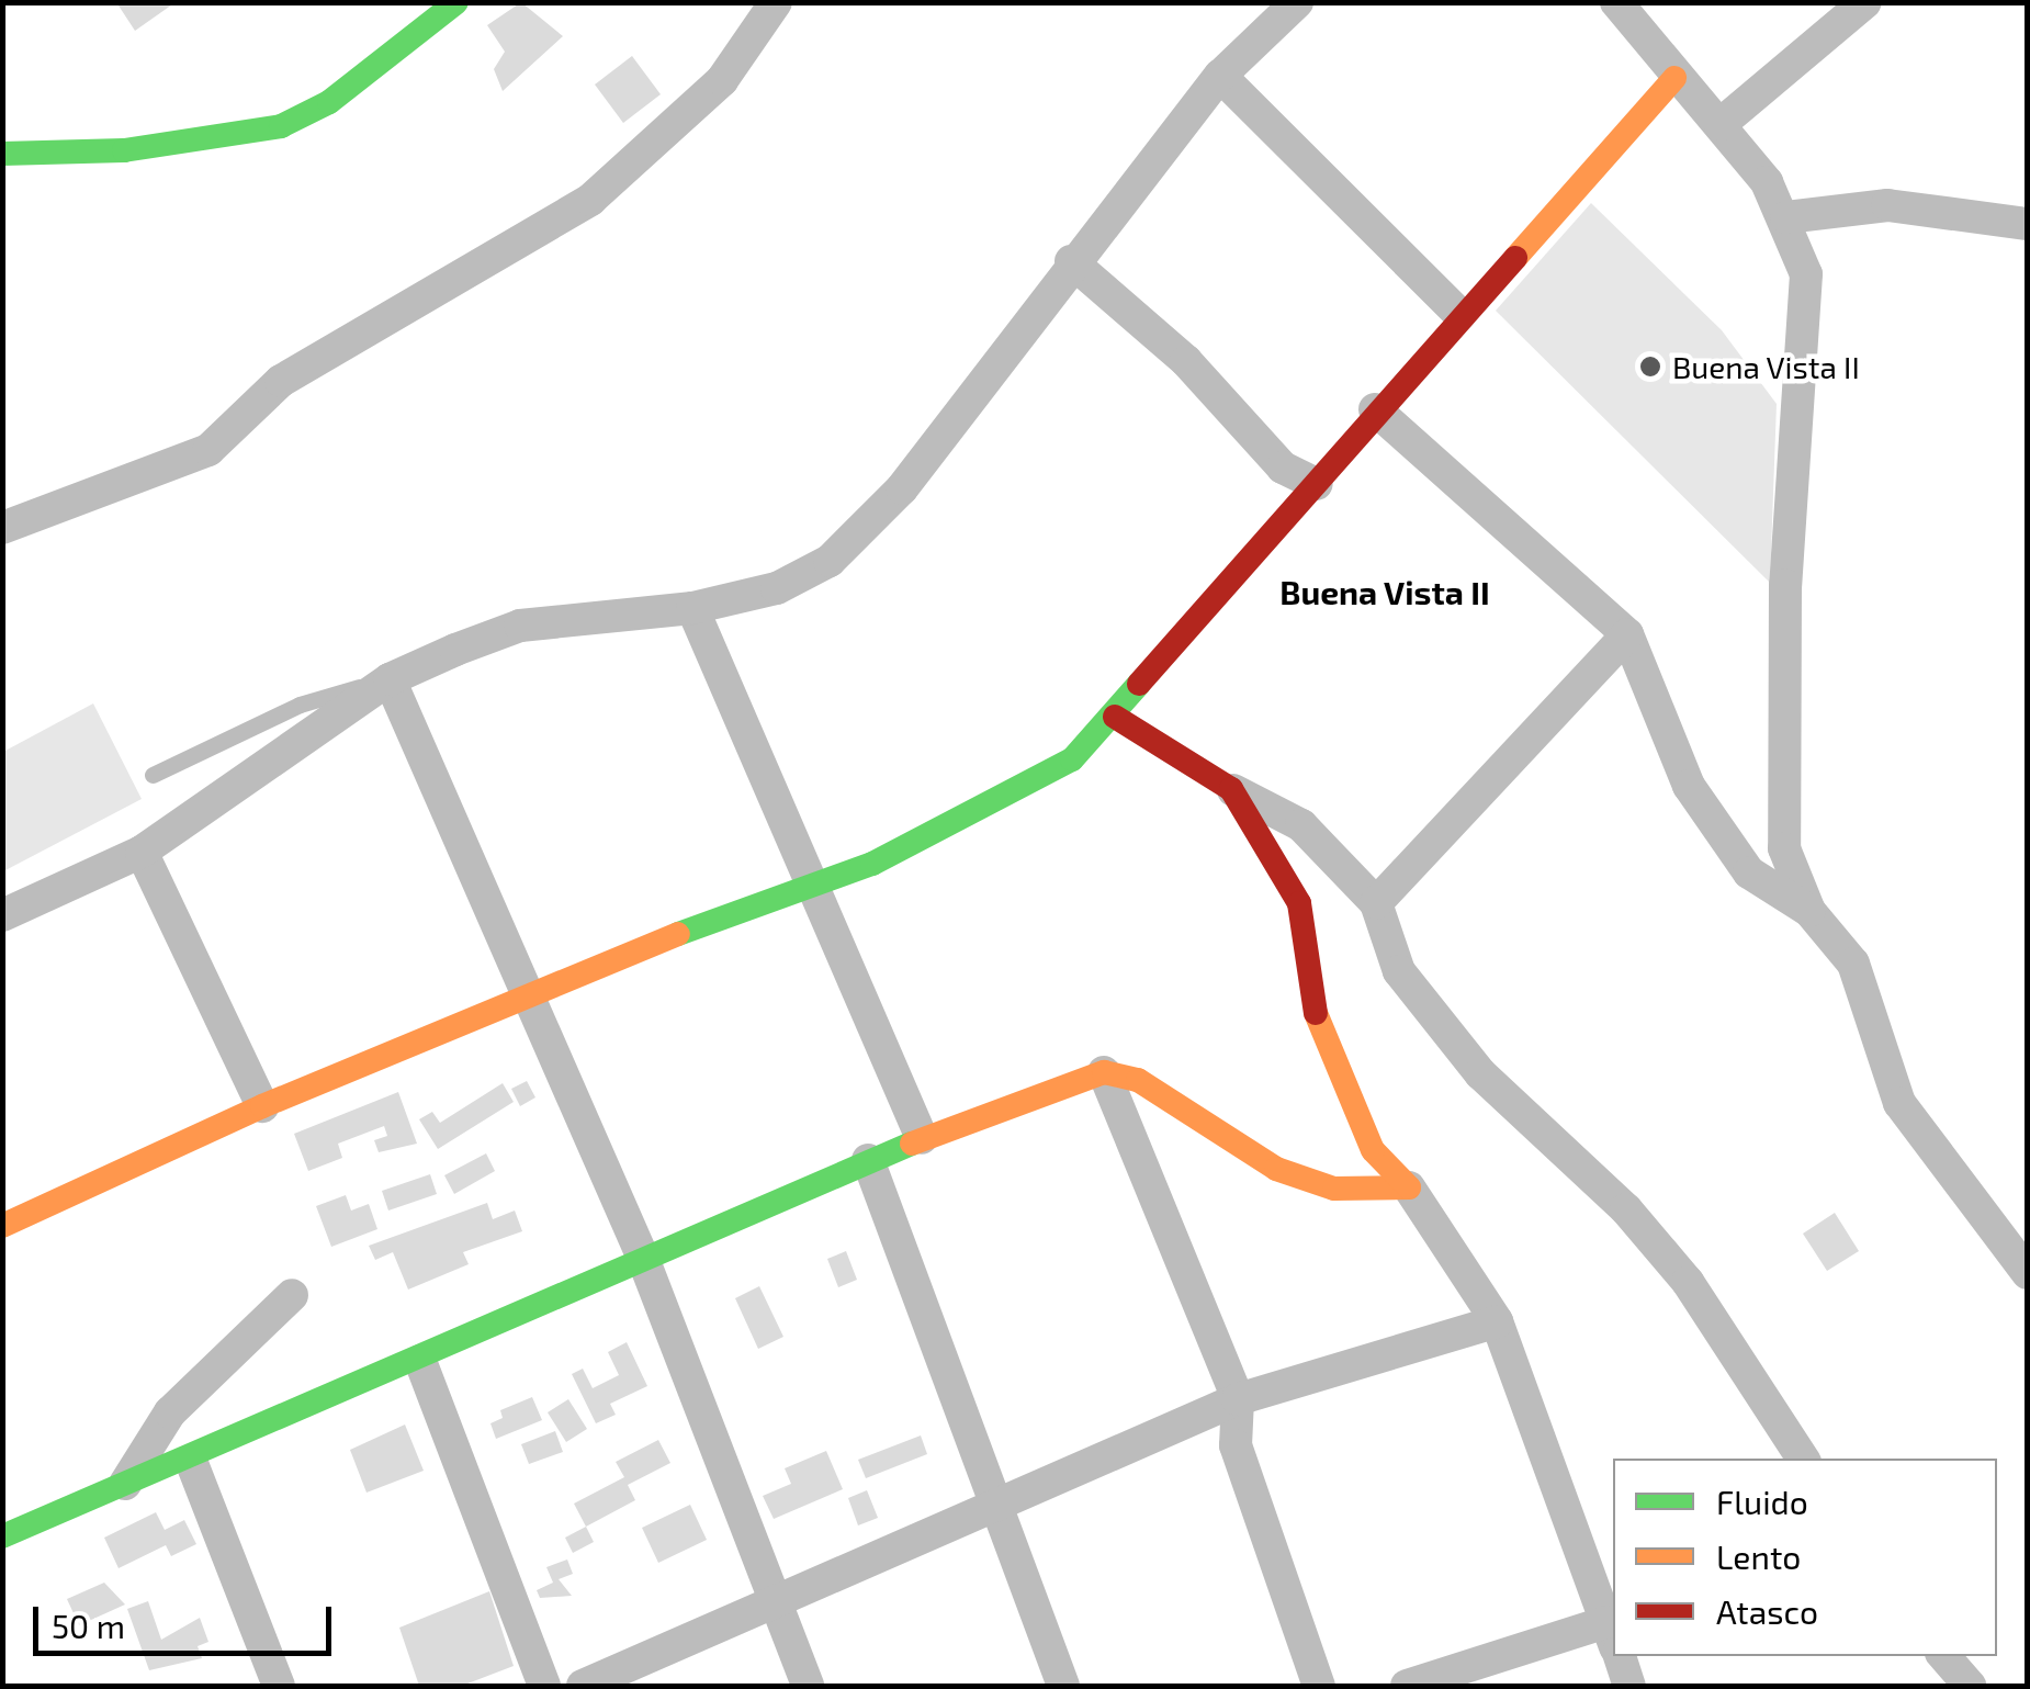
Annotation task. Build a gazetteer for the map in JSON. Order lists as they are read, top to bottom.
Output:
{
  "districts": ["Buena Vista II"],
  "places": ["Buena Vista II"],
  "legend": ["Fluido", "Lento", "Atasco"],
  "scale_bar": "50 m"
}
